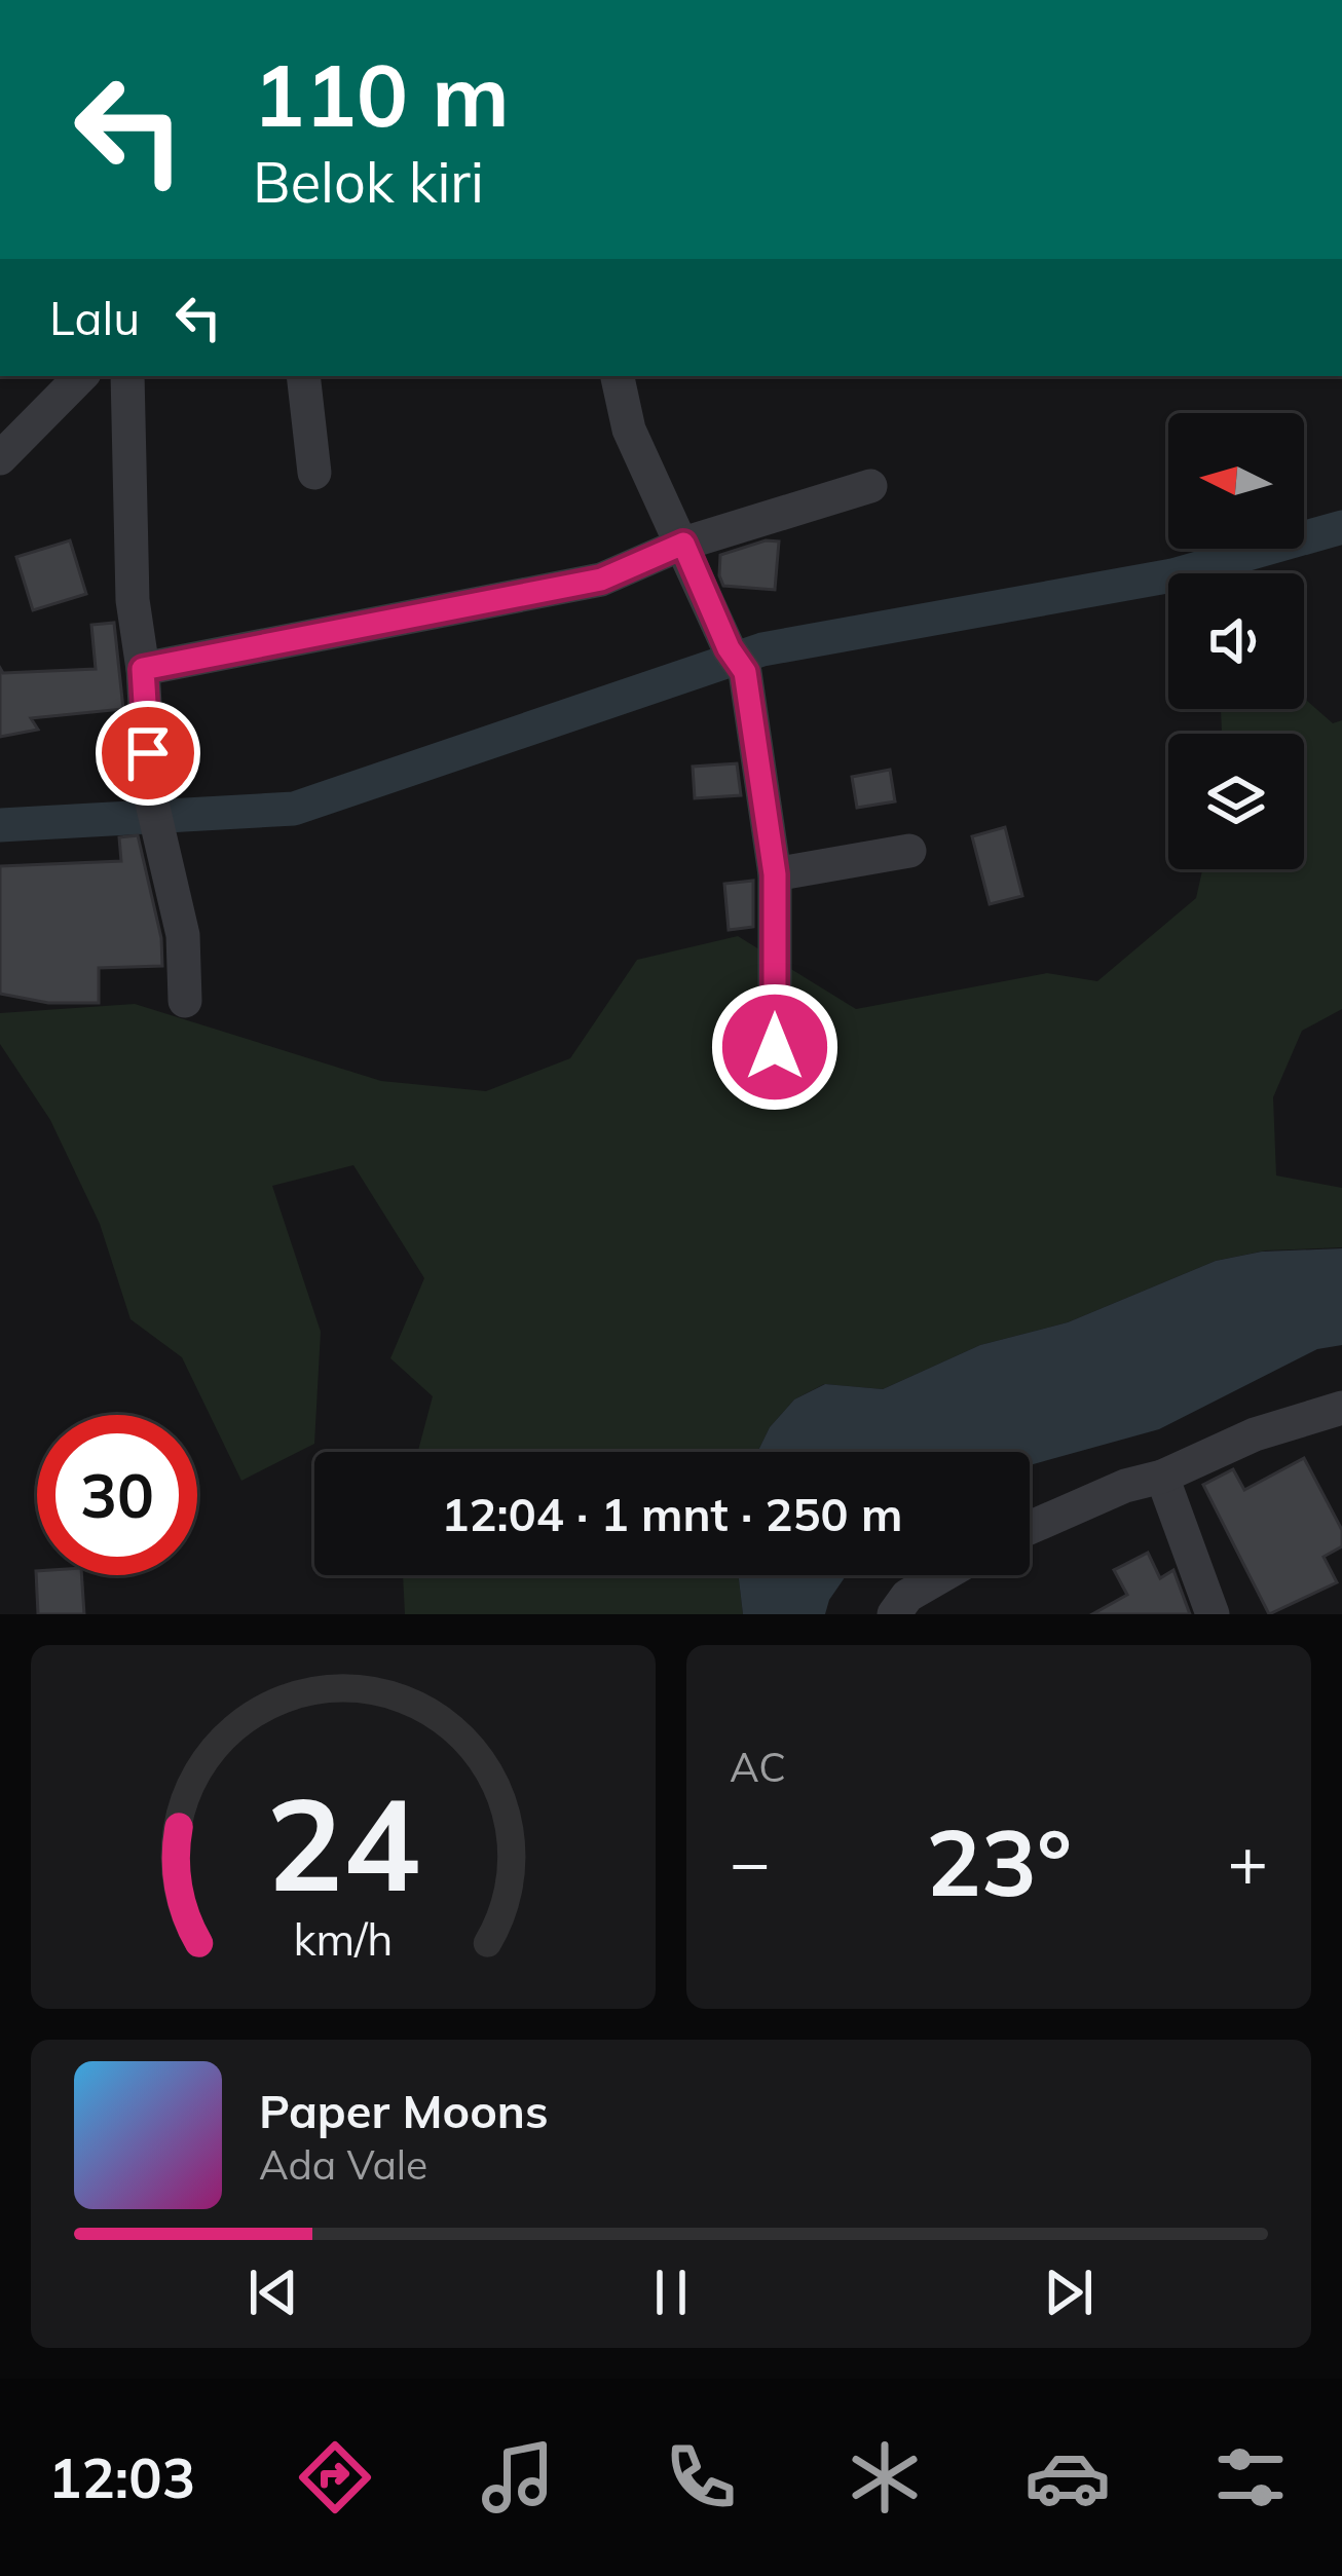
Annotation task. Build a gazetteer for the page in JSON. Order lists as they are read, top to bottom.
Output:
{
  "north": "left",
  "page": {
    "turn": ["110 m", "Belok kiri"],
    "then": "Lalu",
    "limit": "30",
    "trip": "12:04 · 1 mnt · 250 m",
    "tile": "AC",
    "heat": ["−", "23°", "+"],
    "song": ["Paper Moons", "Ada Vale"],
    "tabs": "12:03",
    "gauge": ["24", "km/h"]
  }
}
